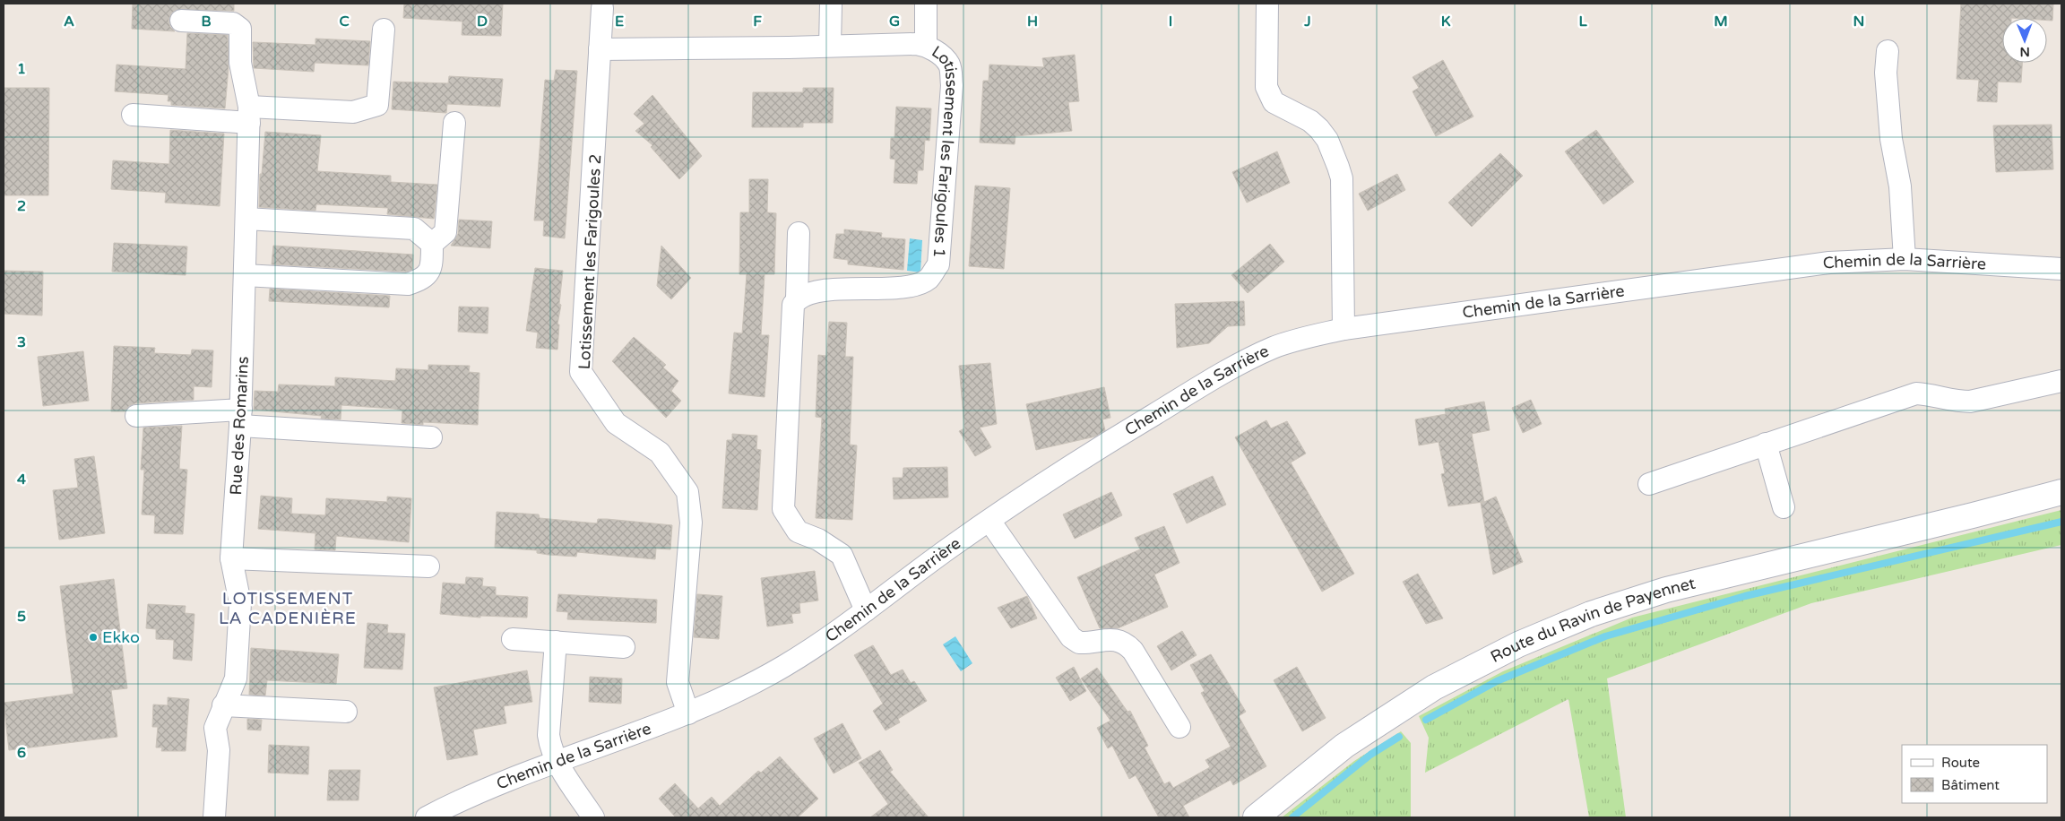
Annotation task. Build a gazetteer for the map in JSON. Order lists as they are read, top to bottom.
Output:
{
  "streets": {
    "street": [
      "Lotissement les Farigoules 1",
      "Lotissement les Farigoules 2",
      "Chemin de la Sarrière",
      "Rue des Romarins",
      "Route du Ravin de Payennet"
    ]
  },
  "crossings": [
    ["Lotissement les Farigoules 1", "Lotissement les Farigoules 2"],
    ["Lotissement les Farigoules 2", "Chemin de la Sarrière"]
  ],
  "districts": ["LOTISSEMENT LA CADENIÈRE"],
  "places": ["Ekko"],
  "legend": ["Route", "Bâtiment"],
  "north": "bottom",
  "grid": {
    "columns": [
      "A",
      "B",
      "C",
      "D",
      "E",
      "F",
      "G",
      "H",
      "I",
      "J",
      "K",
      "L",
      "M",
      "N"
    ],
    "rows": [
      "1",
      "2",
      "3",
      "4",
      "5",
      "6"
    ]
  }
}
